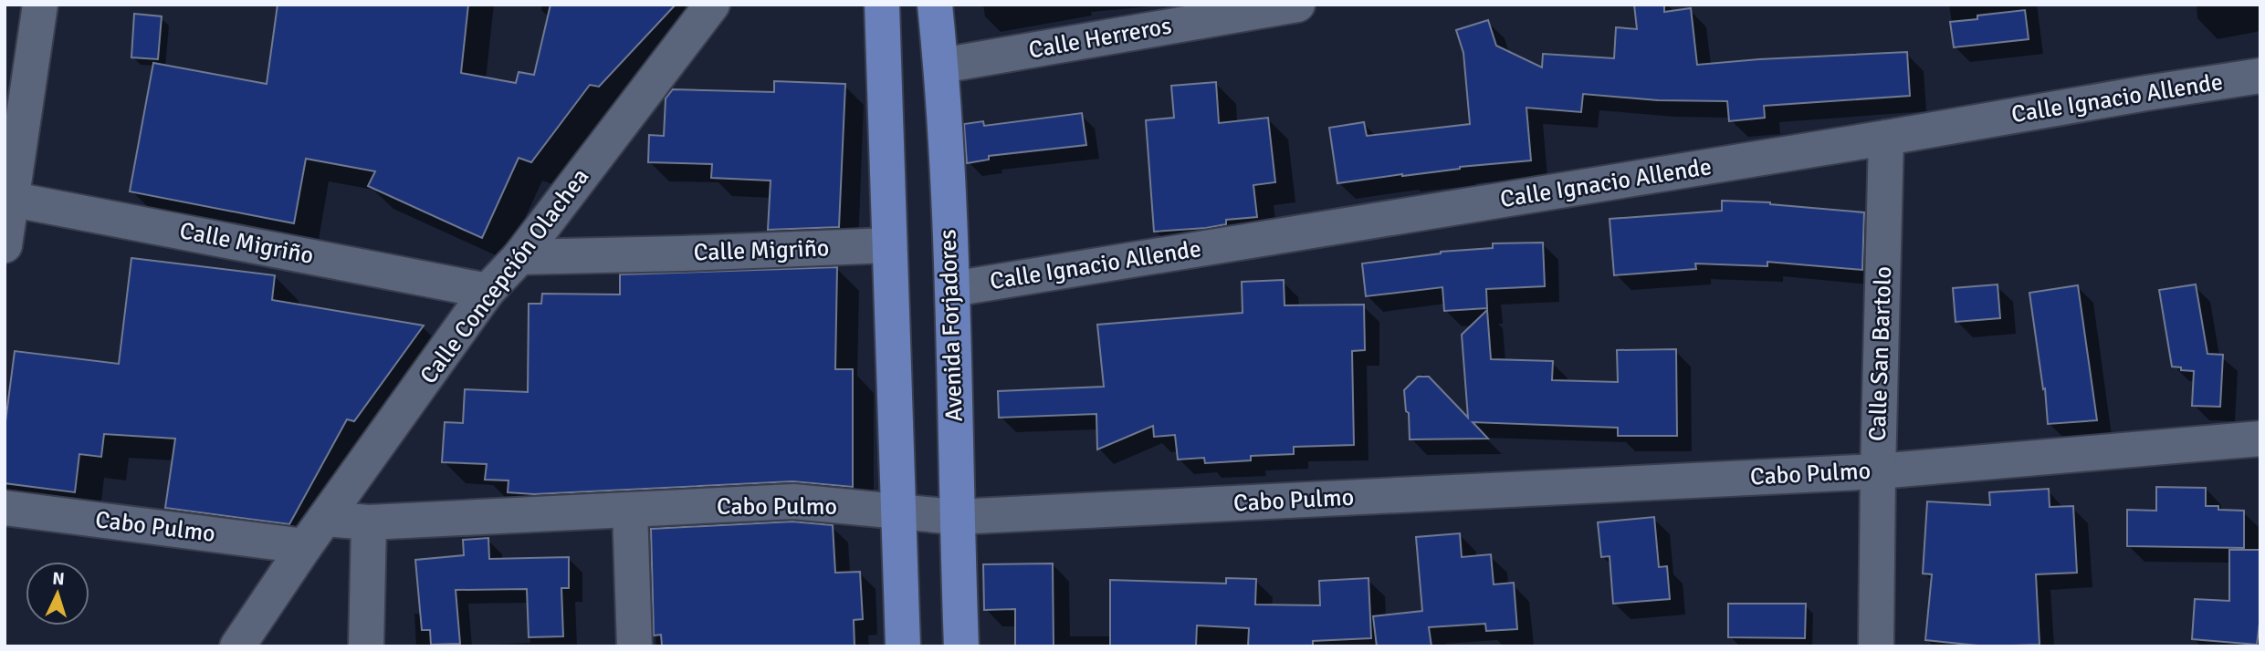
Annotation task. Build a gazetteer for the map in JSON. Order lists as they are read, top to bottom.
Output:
{
  "streets": {
    "main road": ["Avenida Forjadores"],
    "street": [
      "Calle Herreros",
      "Calle Ignacio Allende",
      "Calle Migriño",
      "Calle Concepción Olachea",
      "Calle San Bartolo",
      "Cabo Pulmo"
    ]
  },
  "crossings": [
    ["Calle Herreros", "Avenida Forjadores"],
    ["Calle Ignacio Allende", "Avenida Forjadores"],
    ["Calle Ignacio Allende", "Calle San Bartolo"],
    ["Calle Migriño", "Calle Concepción Olachea"],
    ["Calle Concepción Olachea", "Cabo Pulmo"],
    ["Avenida Forjadores", "Cabo Pulmo"],
    ["Calle San Bartolo", "Cabo Pulmo"]
  ],
  "north": "top"
}
